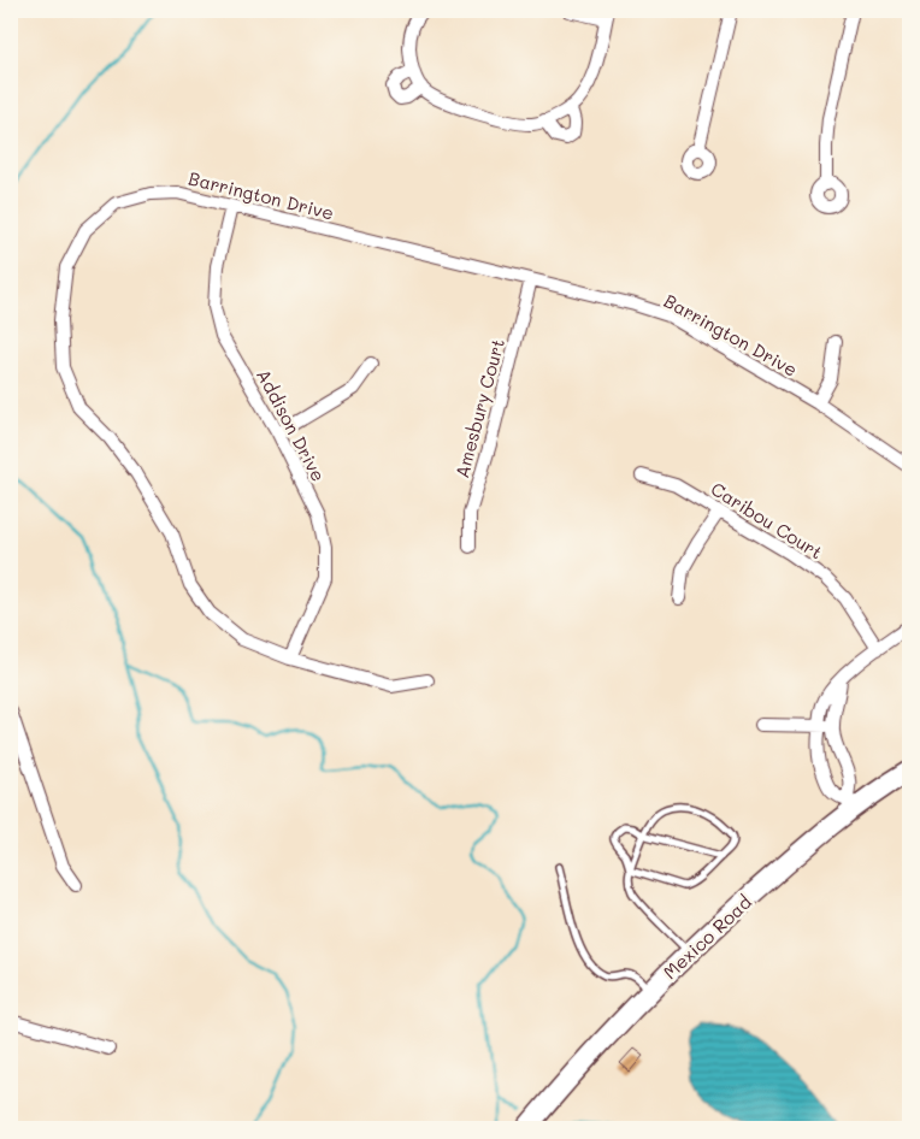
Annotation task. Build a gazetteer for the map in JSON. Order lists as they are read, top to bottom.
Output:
{
  "streets": {
    "main road": ["Mexico Road"],
    "street": [
      "Barrington Drive",
      "Amesbury Court",
      "Addison Drive",
      "Caribou Court"
    ]
  },
  "crossings": [
    ["Barrington Drive", "Amesbury Court"],
    ["Barrington Drive", "Addison Drive"]
  ]
}
